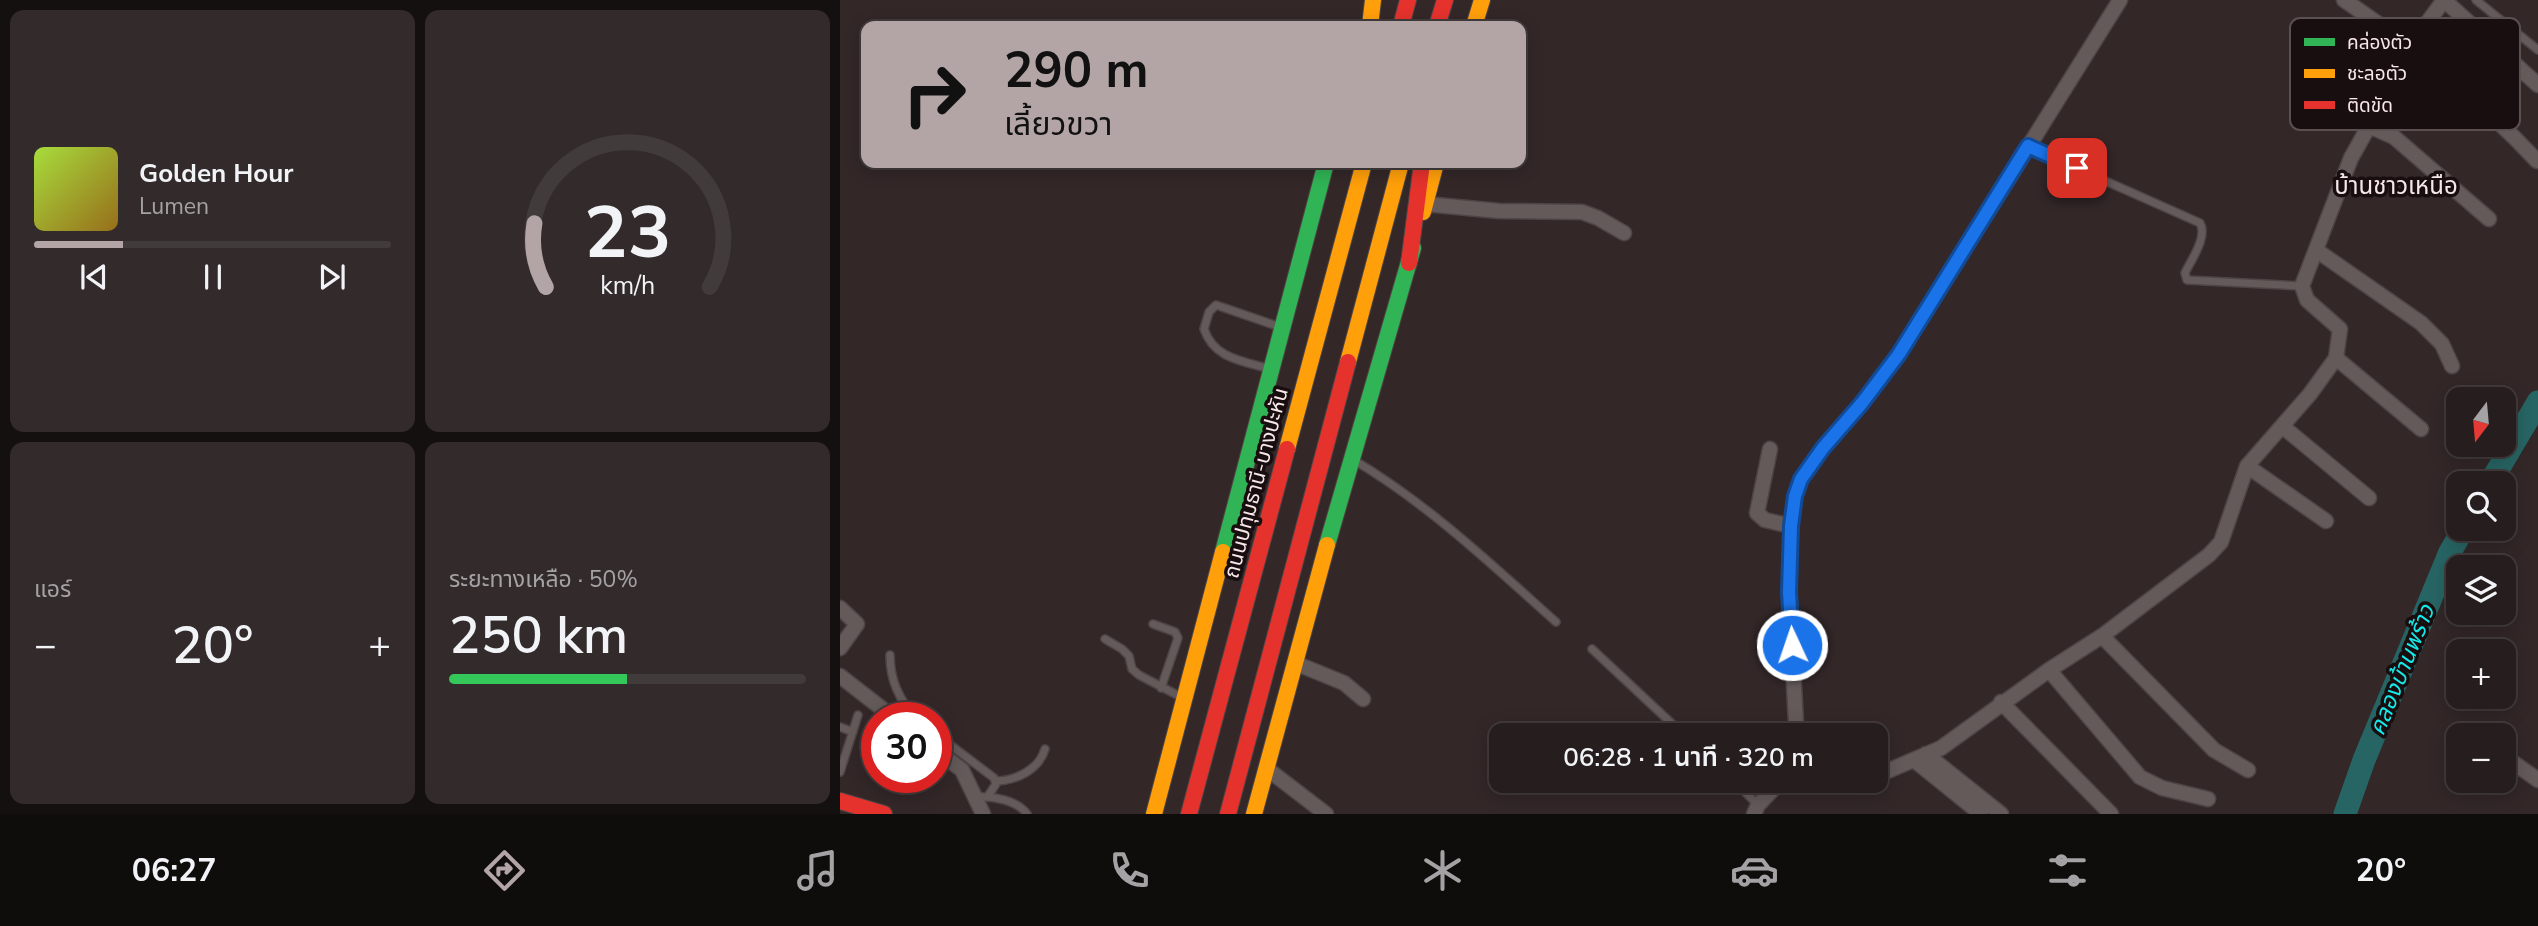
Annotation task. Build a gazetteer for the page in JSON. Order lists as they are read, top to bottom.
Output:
{
  "streets": {
    "main road": ["ถนนปทุมธานี-บางปะหัน"]
  },
  "districts": ["บ้านชาวเหนือ"],
  "water": ["คลองบ้านพร้าว"],
  "legend": ["คล่องตัว", "ชะลอตัว", "ติดขัด"],
  "north": "bottom",
  "page": {
    "turn": ["290 m", "เลี้ยวขวา"],
    "song": ["Golden Hour", "Lumen"],
    "map_buttons": ["+", "−"],
    "tile": [
      "แอร์",
      ["ระยะทางเหลือ · 50%", "250 km"]
    ],
    "heat": ["−", "20°", "+"],
    "limit": "30",
    "trip": "06:28 · 1 นาที · 320 m",
    "tabs": ["06:27", "20°"],
    "gauge": ["23", "km/h"]
  }
}
